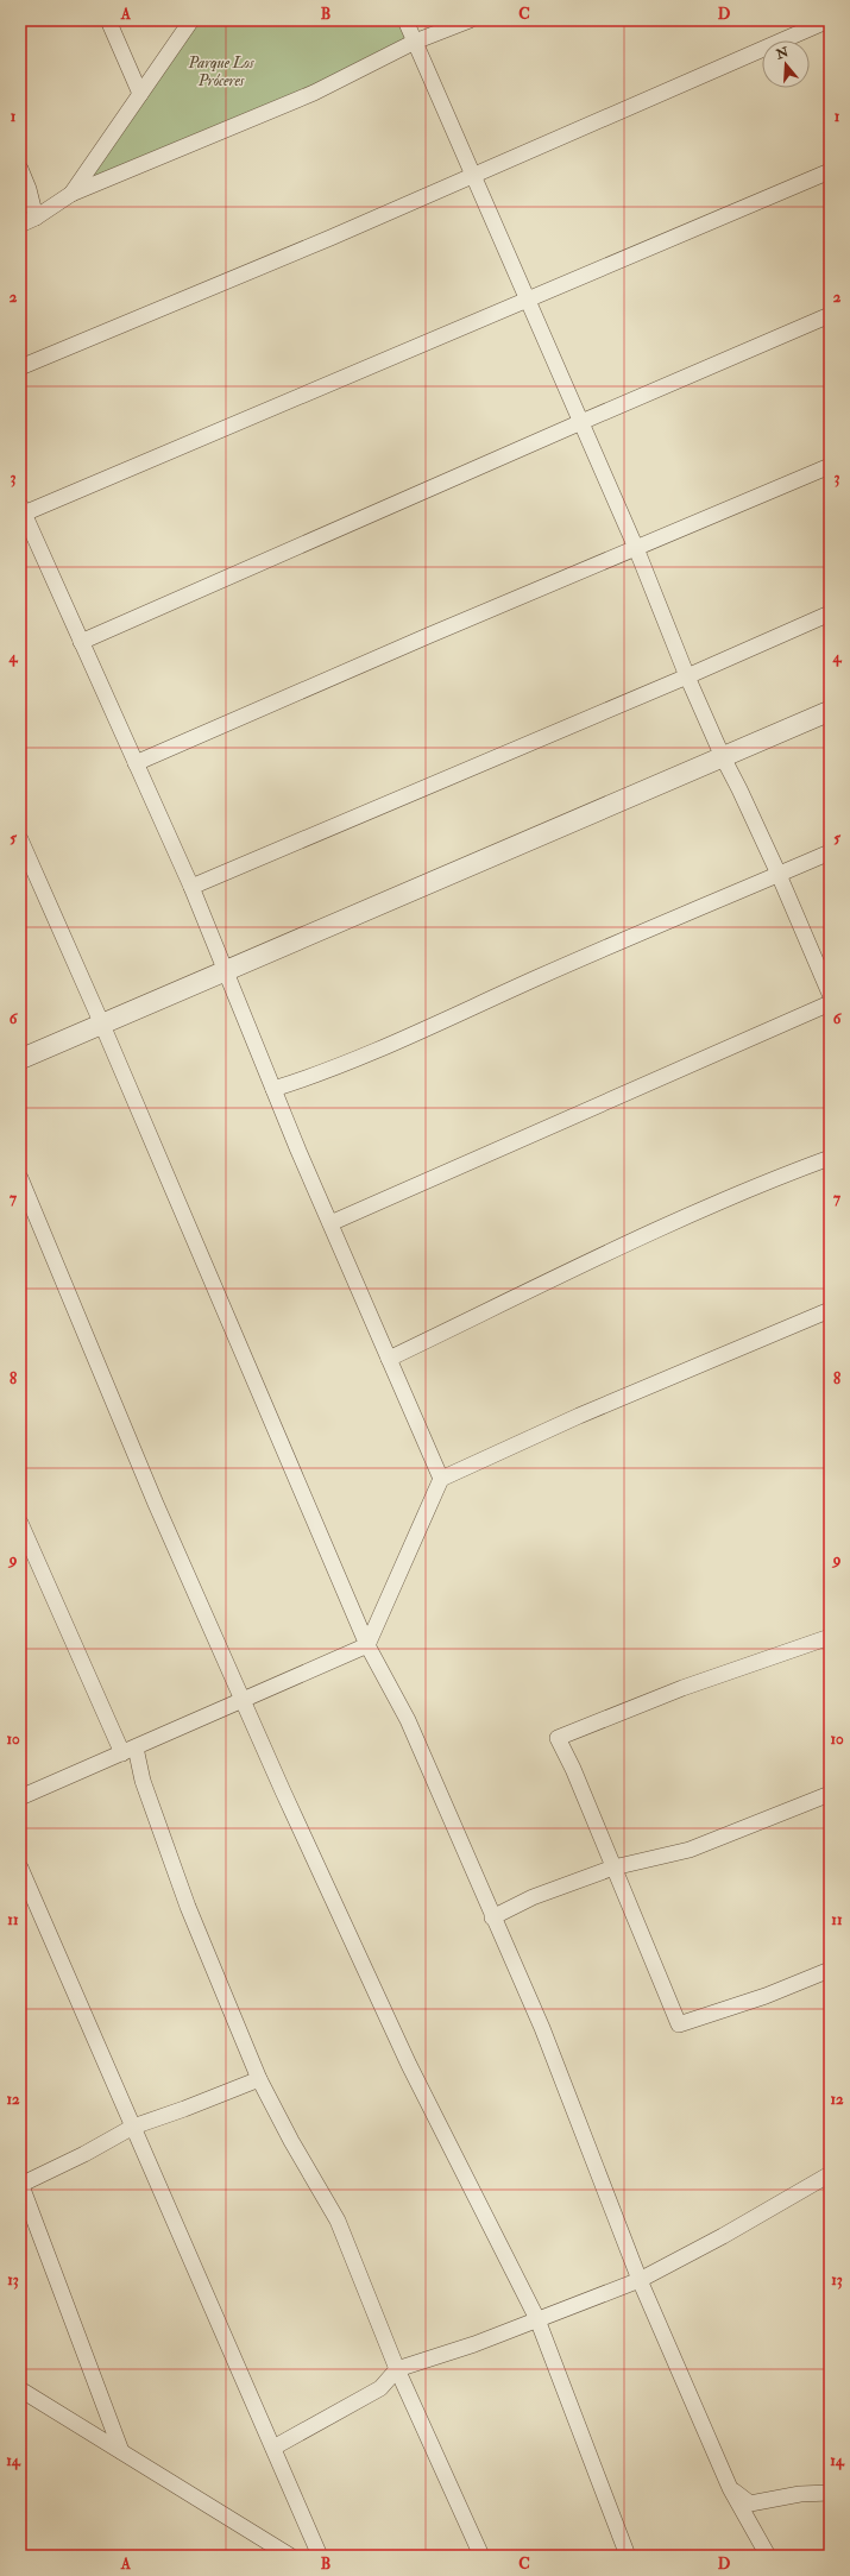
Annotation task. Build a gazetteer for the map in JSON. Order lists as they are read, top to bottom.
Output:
{
  "parks": ["Parque Los Próceres"],
  "north": "top",
  "grid": {
    "columns": [
      "A",
      "B",
      "C",
      "D"
    ],
    "rows": [
      "1",
      "2",
      "3",
      "4",
      "5",
      "6",
      "7",
      "8",
      "9",
      "10",
      "11",
      "12",
      "13",
      "14"
    ]
  }
}
